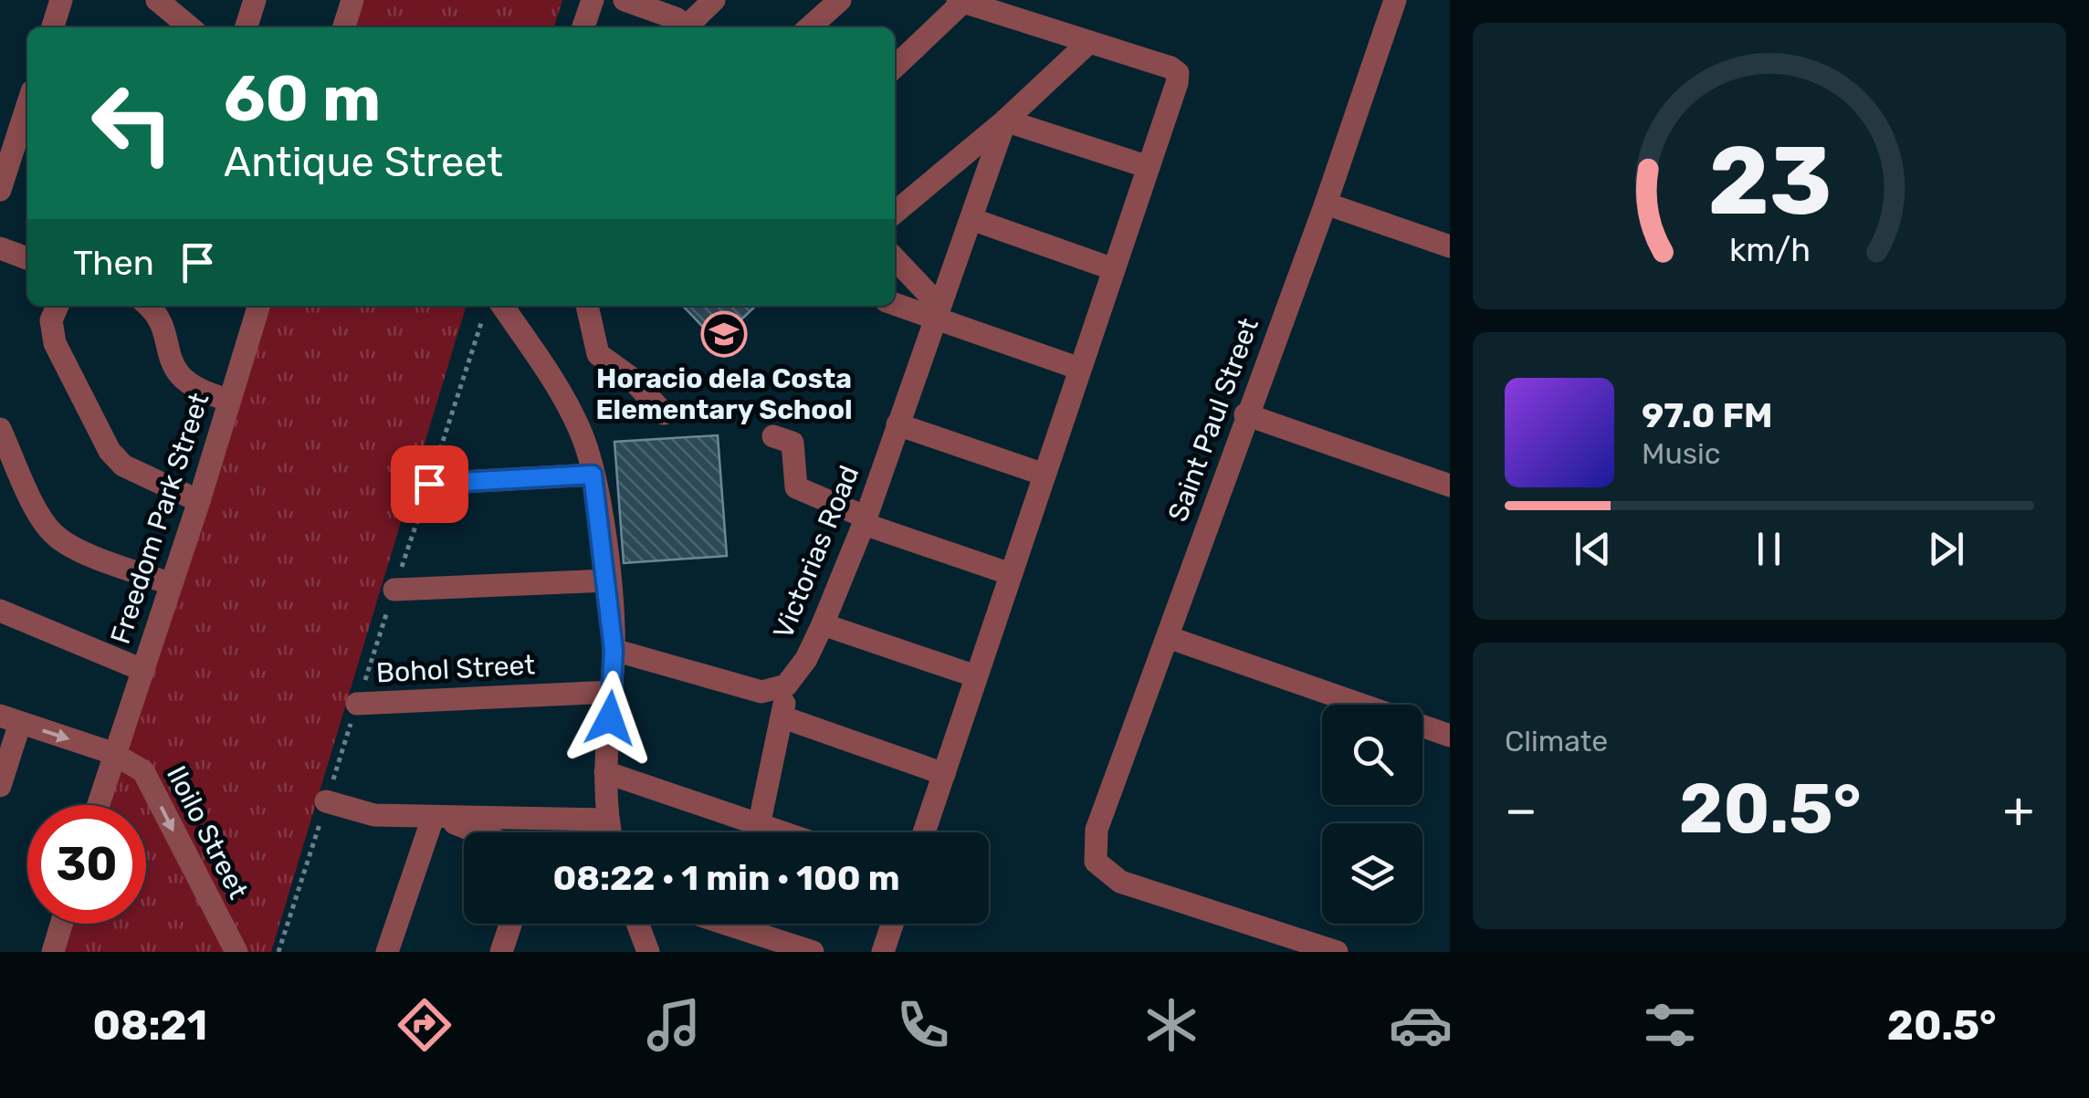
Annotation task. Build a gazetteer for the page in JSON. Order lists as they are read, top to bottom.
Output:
{
  "streets": {
    "street": [
      "Saint Paul Street",
      "Freedom Park Street",
      "Victorias Road",
      "Bohol Street",
      "Iloilo Street"
    ]
  },
  "crossings": [
    ["Freedom Park Street", "Iloilo Street"]
  ],
  "places": {
    "school or university": ["Horacio dela Costa Elementary School"]
  },
  "page": {
    "turn": ["60 m", "Antique Street"],
    "then": "Then",
    "song": ["97.0 FM", "Music"],
    "tile": "Climate",
    "heat": ["−", "20.5°", "+"],
    "limit": "30",
    "trip": "08:22 · 1 min · 100 m",
    "tabs": ["08:21", "20.5°"],
    "gauge": ["23", "km/h"]
  }
}
